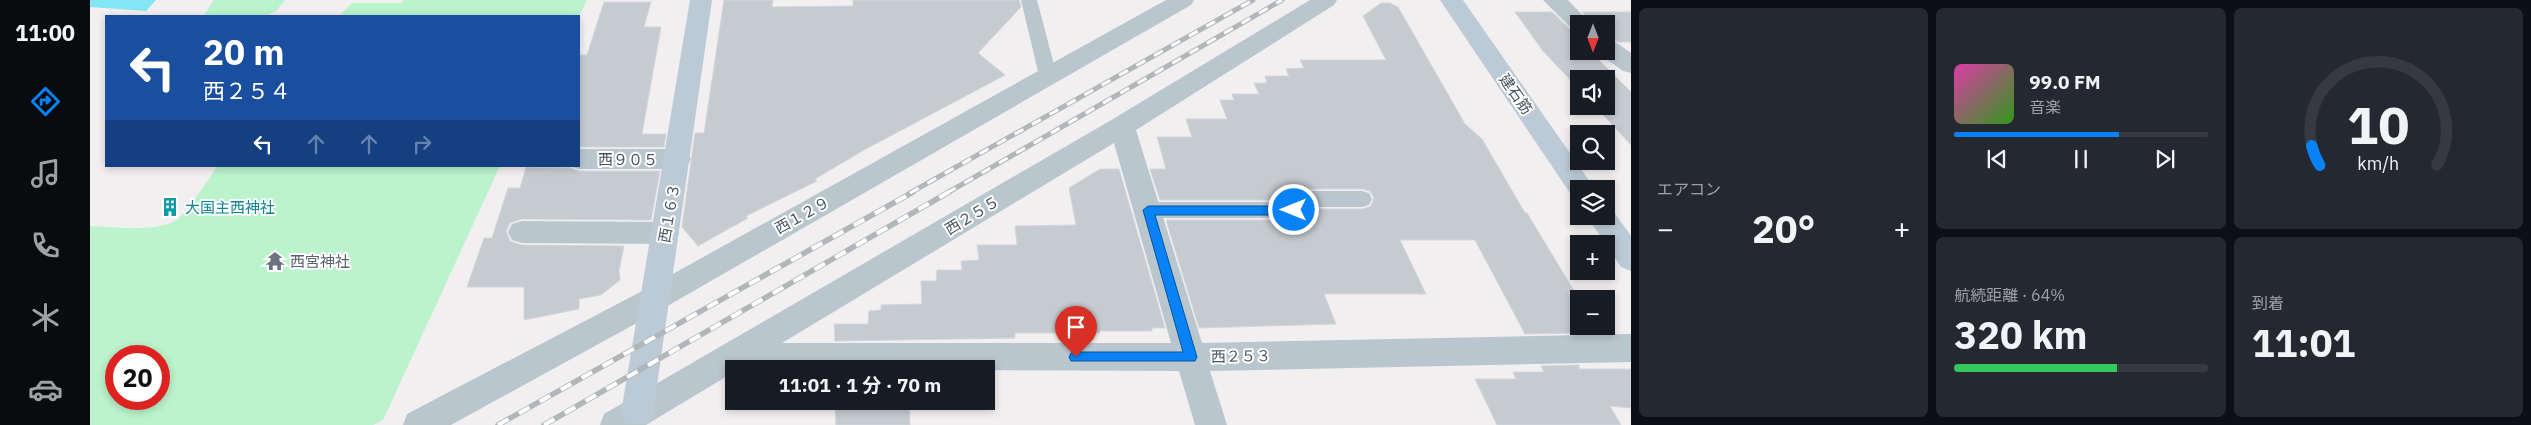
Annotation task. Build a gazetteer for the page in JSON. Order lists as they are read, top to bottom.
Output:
{
  "streets": {
    "street": [
      "建石筋",
      "西９０５",
      "西１６３",
      "西１２９",
      "西２５５",
      "西２５３"
    ]
  },
  "crossings": [
    ["西９０５", "西１６３"],
    ["西１６３", "西１２９"],
    ["西１６３", "西２５５"],
    ["西２５５", "西２５３"]
  ],
  "places": {
    "building": ["大国主西神社"],
    "temple": ["西宮神社"]
  },
  "north": "bottom",
  "page": {
    "tabs": "11:00",
    "tile": [
      "エアコン",
      ["航続距離 · 64%", "320 km"],
      ["到着", "11:01"]
    ],
    "map_buttons": ["+", "−"],
    "turn": ["20 m", "西２５４"],
    "song": ["99.0 FM", "音楽"],
    "heat": ["−", "20°", "+"],
    "limit": "20",
    "trip": "11:01 · 1 分 · 70 m",
    "gauge": ["10", "km/h"]
  }
}
